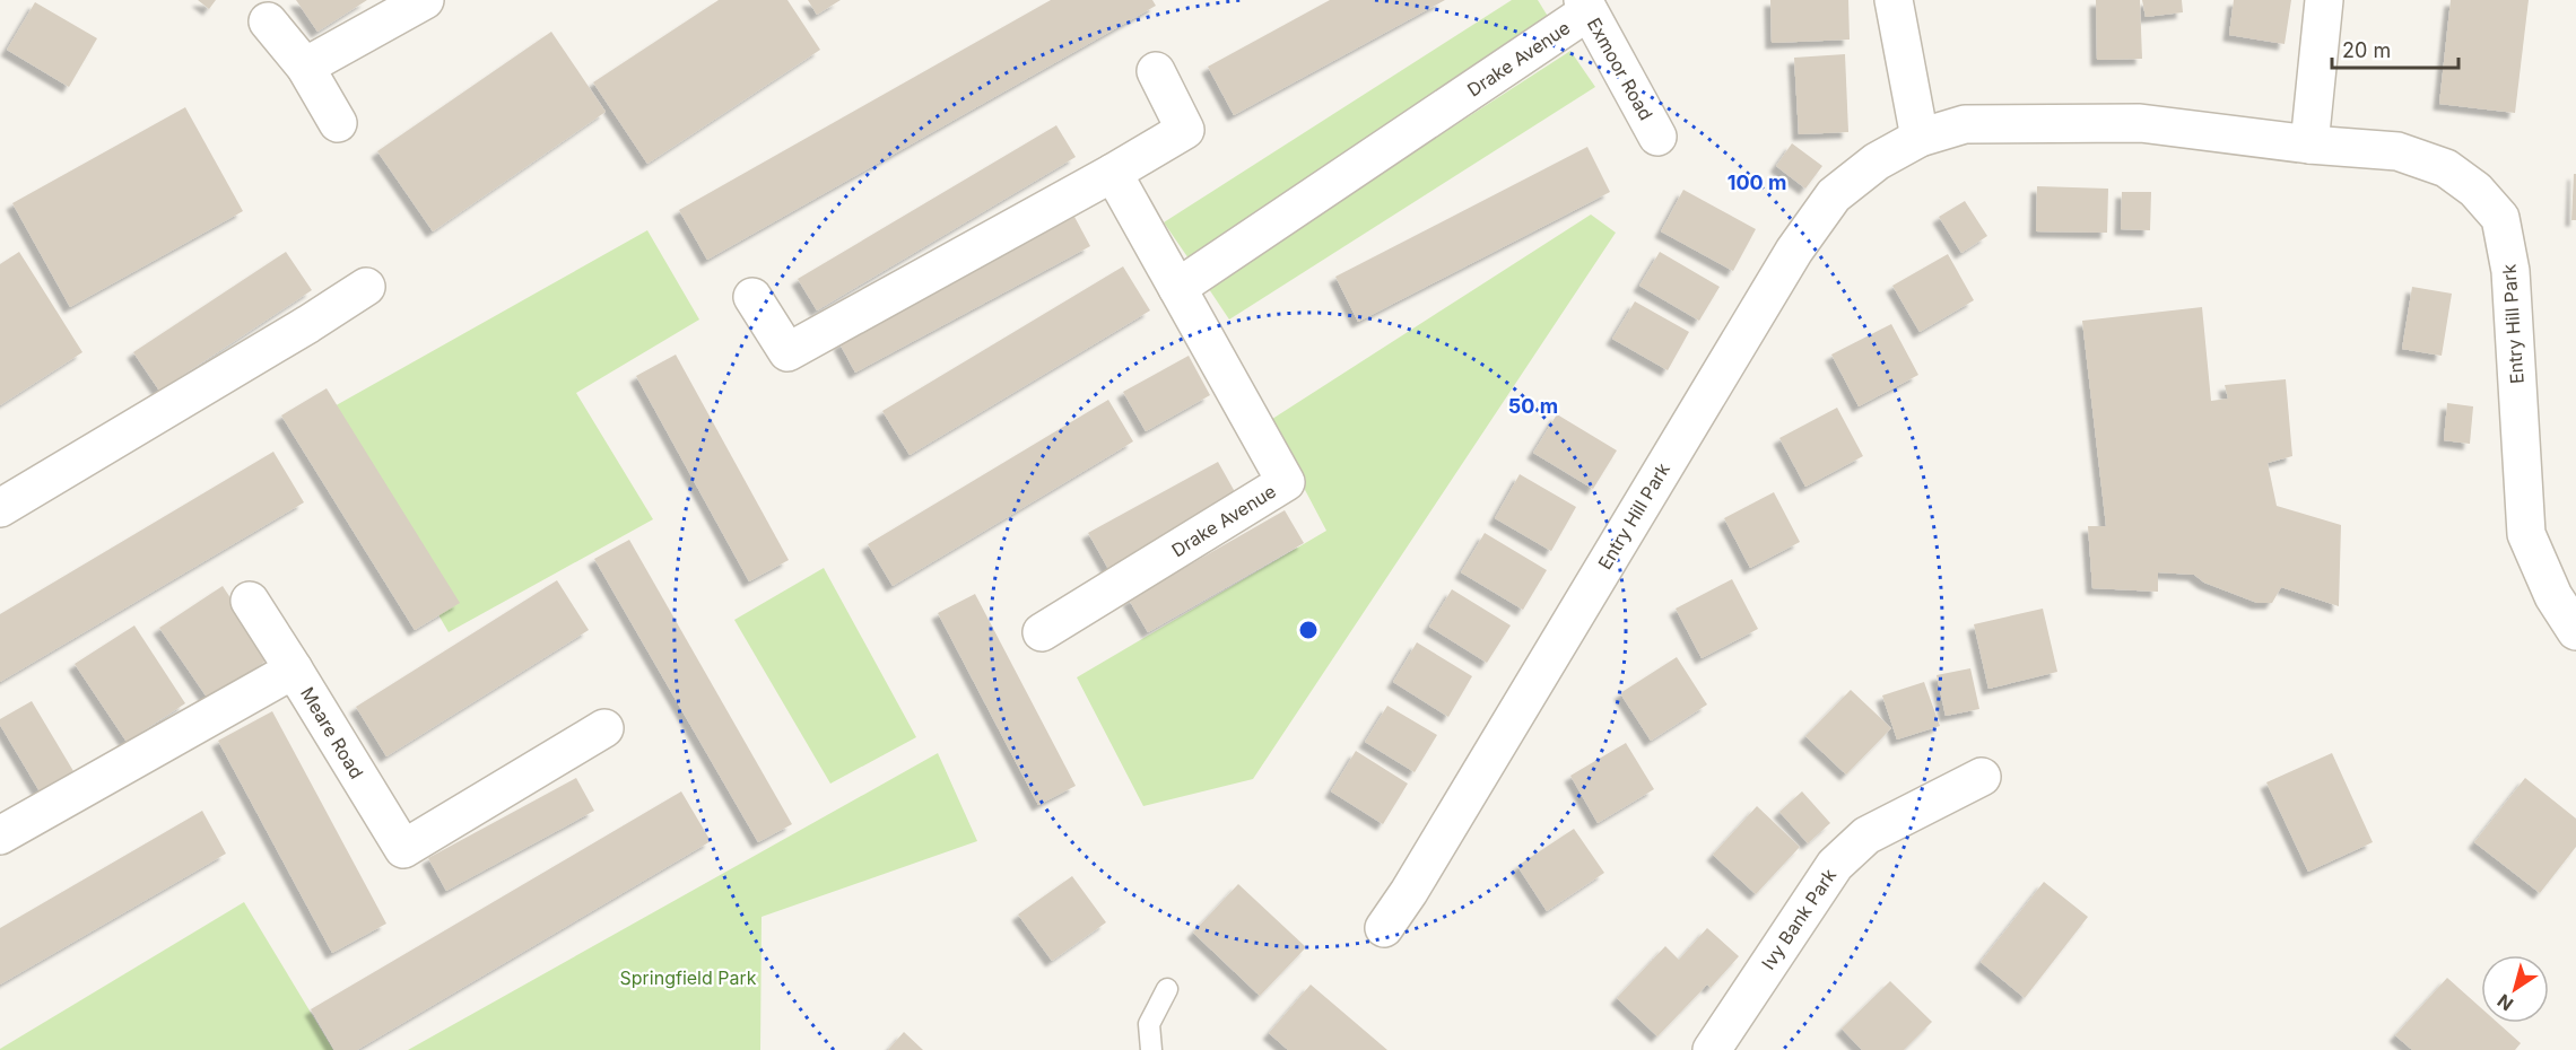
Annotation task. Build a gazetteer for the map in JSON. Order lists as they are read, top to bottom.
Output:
{
  "streets": {
    "street": [
      "Drake Avenue",
      "Exmoor Road",
      "Entry Hill Park",
      "Meare Road",
      "Ivy Bank Park"
    ]
  },
  "crossings": [
    ["Drake Avenue", "Exmoor Road"]
  ],
  "parks": ["Springfield Park"],
  "scale_bar": "20 m",
  "north": "bottom left",
  "rings": ["100 m", "50 m"]
}
